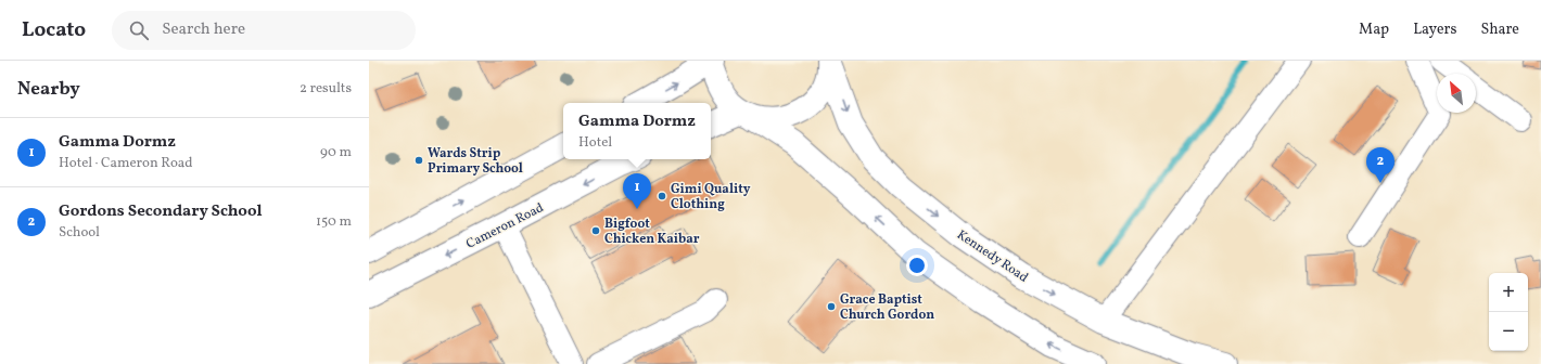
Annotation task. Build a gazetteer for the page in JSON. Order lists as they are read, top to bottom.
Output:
{
  "streets": {
    "main road": ["Cameron Road", "Kennedy Road"]
  },
  "places": [
    "Wards Strip Primary School",
    "Gimi Quality Clothing",
    "Bigfoot Chicken Kaibar",
    "Grace Baptist Church Gordon"
  ],
  "north": "top left",
  "page": {
    "header": "Locato",
    "search": "Search here",
    "nav": ["Map", "Layers", "Share"],
    "heading": ["Nearby", "2 results"],
    "popup": ["Gamma Dormz", "Hotel"],
    "list": [
      {
        "mark": "1",
        "name": "Gamma Dormz",
        "note": "Hotel · Cameron Road",
        "value": "90 m"
      },
      {
        "mark": "2",
        "name": "Gordons Secondary School",
        "note": "School",
        "value": "150 m"
      }
    ],
    "pins": ["2", "1"],
    "map_buttons": ["+", "−"]
  }
}
